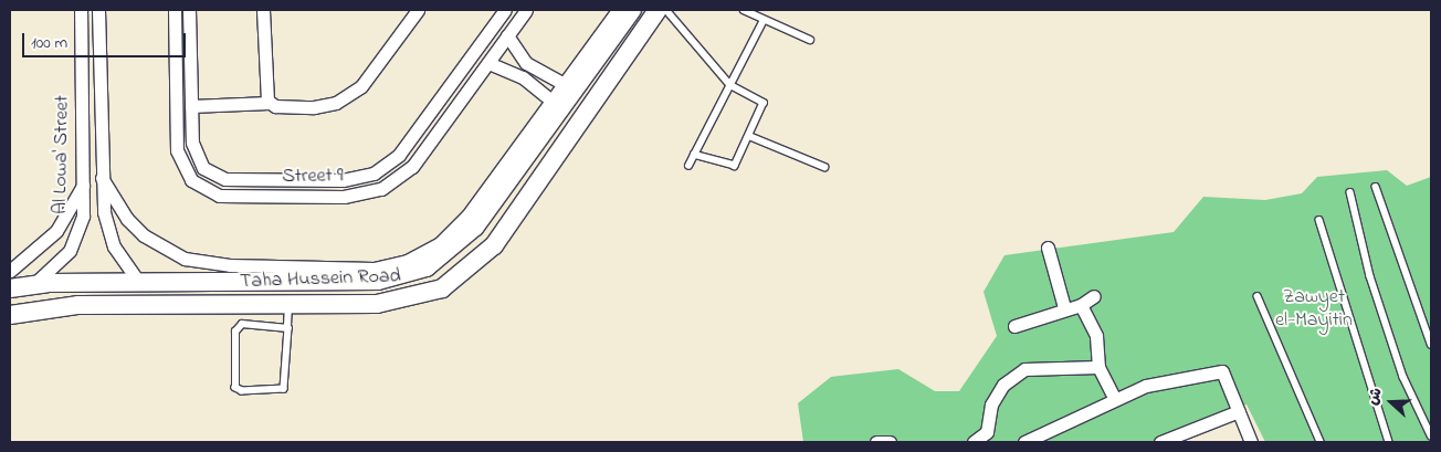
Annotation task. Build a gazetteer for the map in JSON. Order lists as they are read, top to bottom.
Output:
{
  "streets": {
    "main road": ["Taha Hussein Road"],
    "street": ["Al Lowa' Street", "Street 9"]
  },
  "crossings": [
    ["Al Lowa' Street", "Taha Hussein Road"]
  ],
  "parks": ["Zawyet el-Mayitin"],
  "scale_bar": "100 m",
  "north": "left"
}
